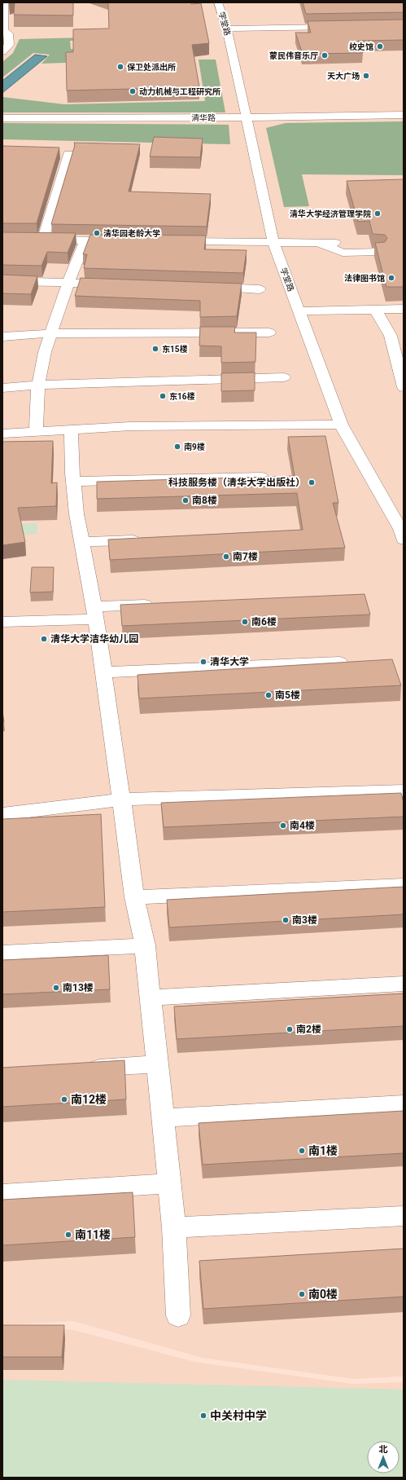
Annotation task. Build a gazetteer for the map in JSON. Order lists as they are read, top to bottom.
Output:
{
  "streets": {
    "street": ["学堂路", "清华路"]
  },
  "crossings": [
    ["学堂路", "清华路"]
  ],
  "places": [
    "校史馆",
    "蒙民伟音乐厅",
    "保卫处派出所",
    "天大广场",
    "动力机械与工程研究所",
    "清华大学经济管理学院",
    "清华园老龄大学",
    "法律图书馆",
    "东15楼",
    "东16楼",
    "南9楼",
    "科技服务楼（清华大学出版社）",
    "南8楼",
    "南7楼",
    "南6楼",
    "清华大学洁华幼儿园",
    "清华大学",
    "南5楼",
    "南4楼",
    "南3楼",
    "南13楼",
    "南2楼",
    "南12楼",
    "南1楼",
    "南11楼",
    "南0楼",
    "中关村中学"
  ],
  "north": "top"
}
